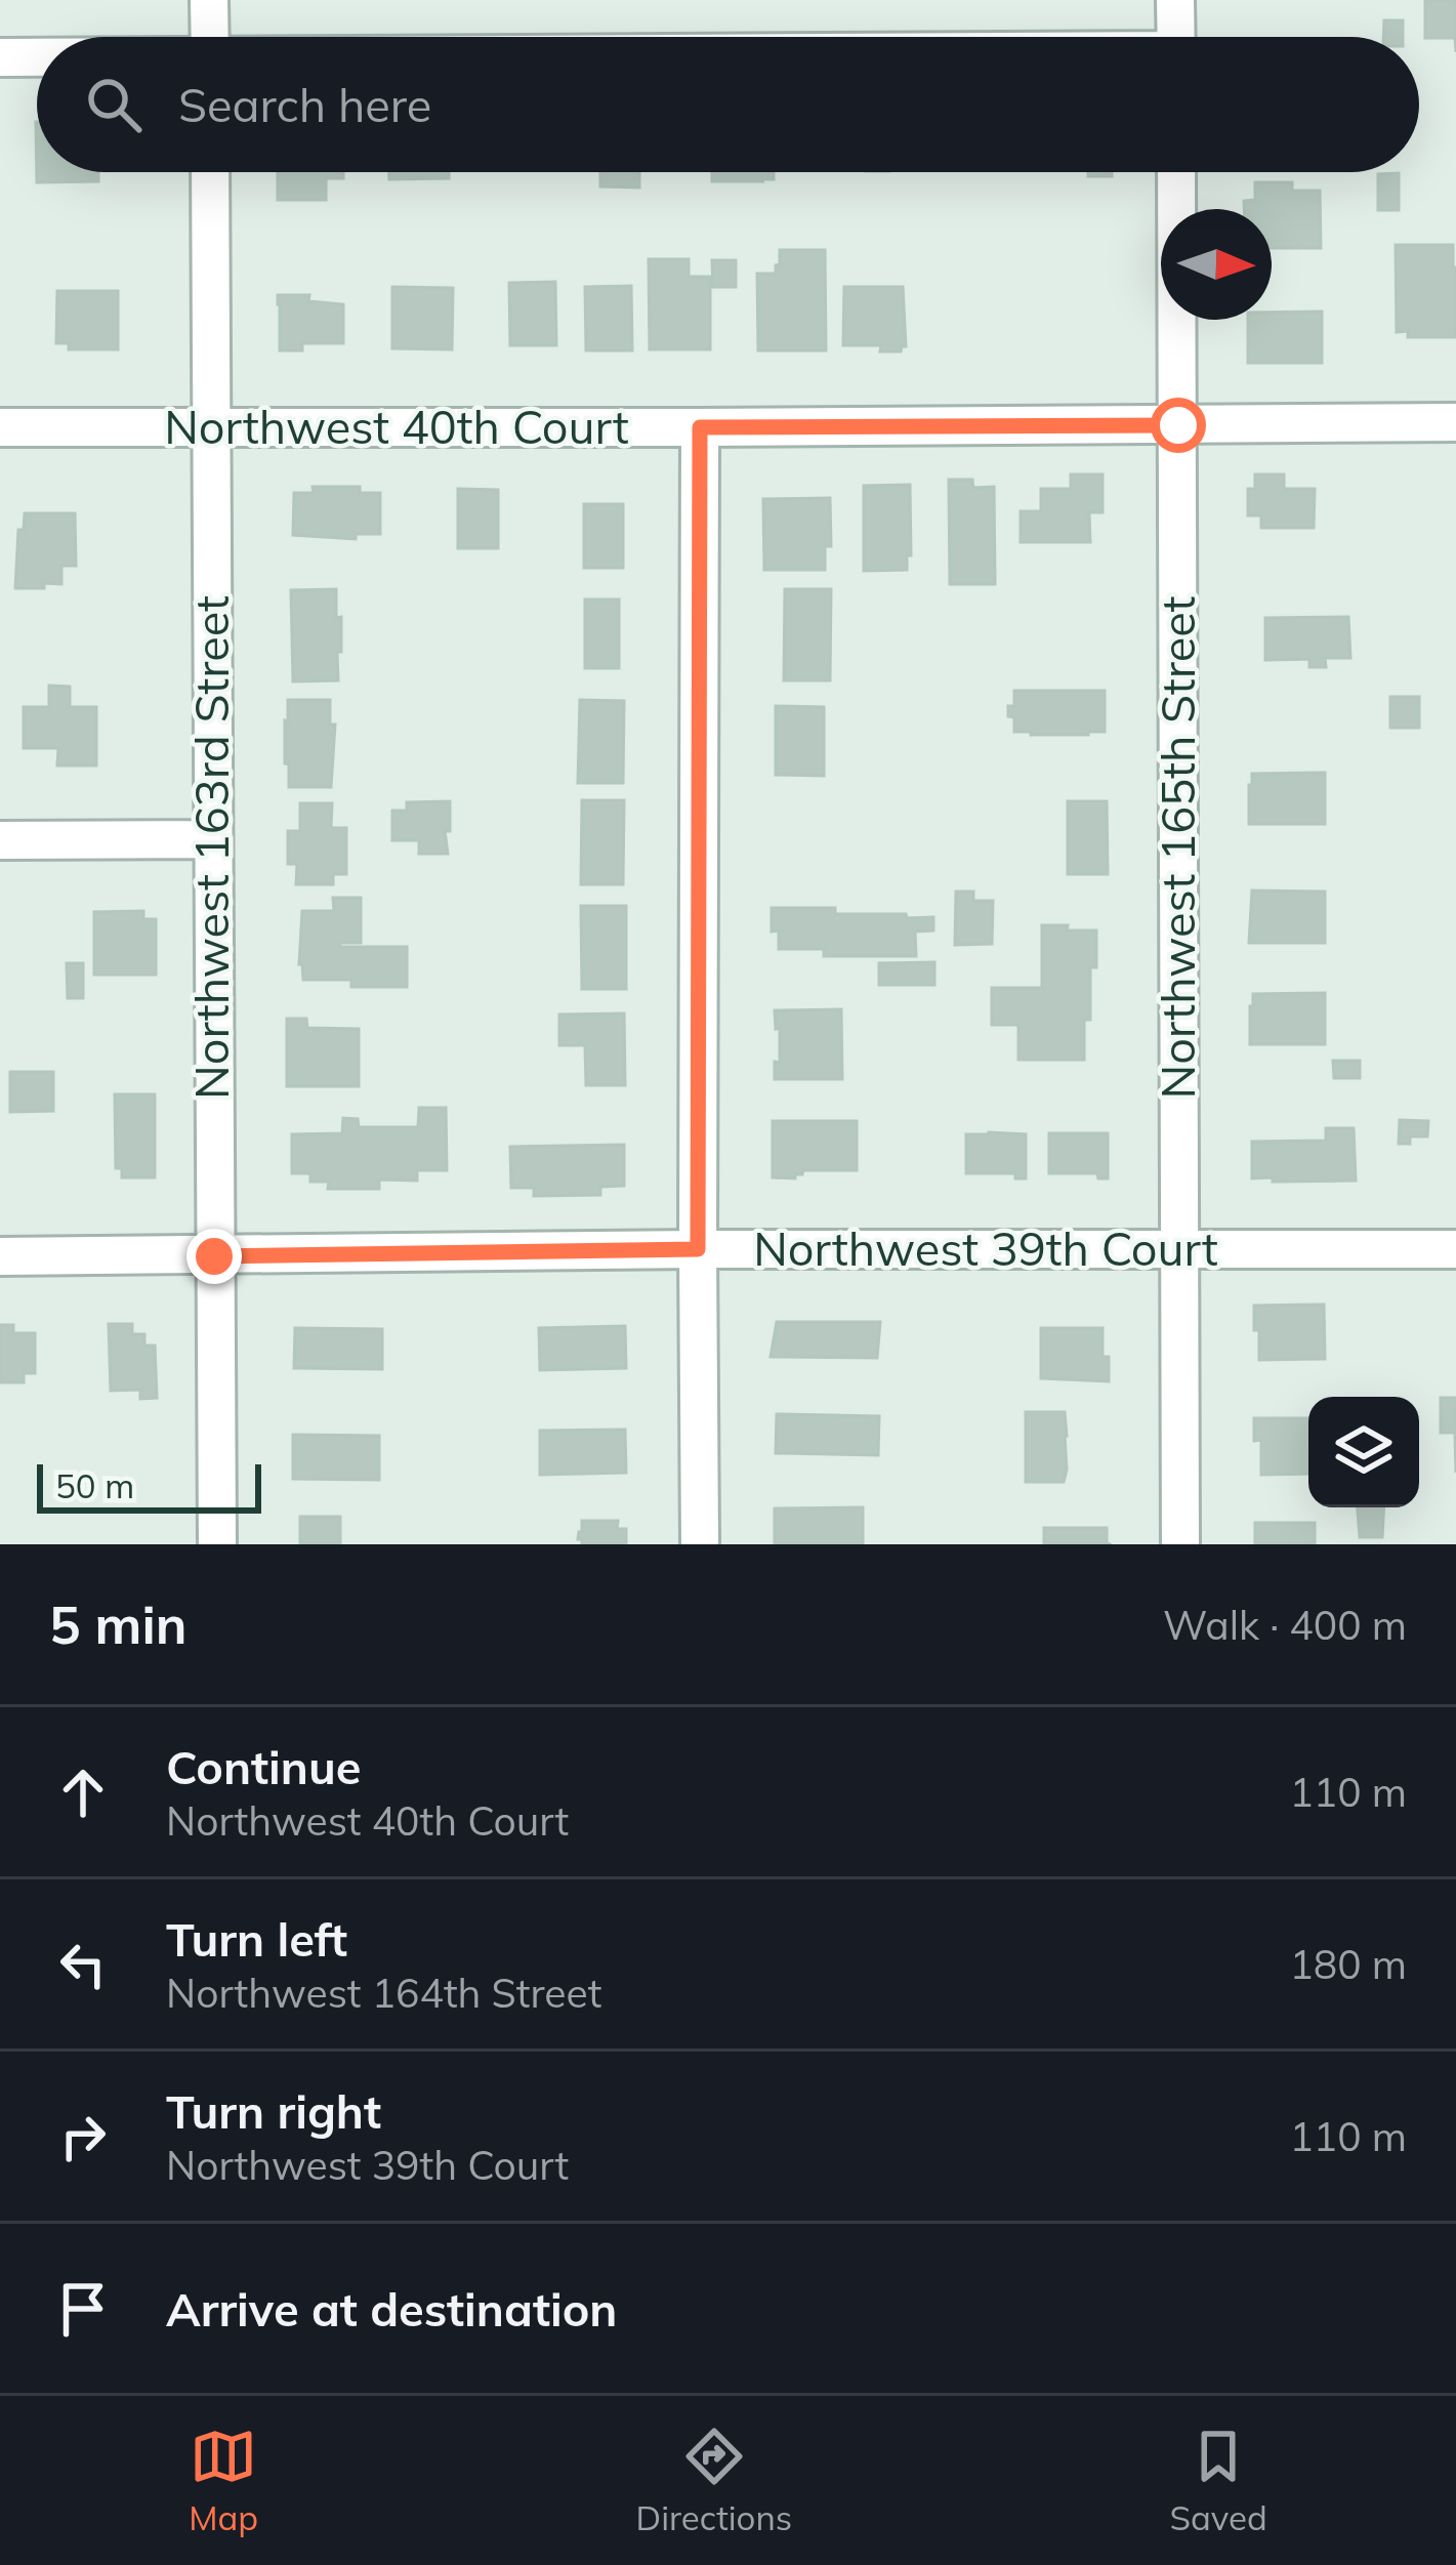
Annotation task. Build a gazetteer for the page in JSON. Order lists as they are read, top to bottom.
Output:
{
  "streets": {
    "street": [
      "Northwest 40th Court",
      "Northwest 163rd Street",
      "Northwest 165th Street",
      "Northwest 39th Court"
    ]
  },
  "crossings": [
    ["Northwest 40th Court", "Northwest 163rd Street"],
    ["Northwest 40th Court", "Northwest 165th Street"],
    ["Northwest 163rd Street", "Northwest 39th Court"],
    ["Northwest 165th Street", "Northwest 39th Court"]
  ],
  "scale_bar": "50 m",
  "north": "right",
  "page": {
    "search": "Search here",
    "scale": "50 m",
    "heading": ["5 min", "Walk · 400 m"],
    "list": [
      ["Continue", "Northwest 40th Court", "110 m"],
      ["Turn left", "Northwest 164th Street", "180 m"],
      ["Turn right", "Northwest 39th Court", "110 m"],
      "Arrive at destination"
    ],
    "nav": ["Map", "Directions", "Saved"]
  }
}
